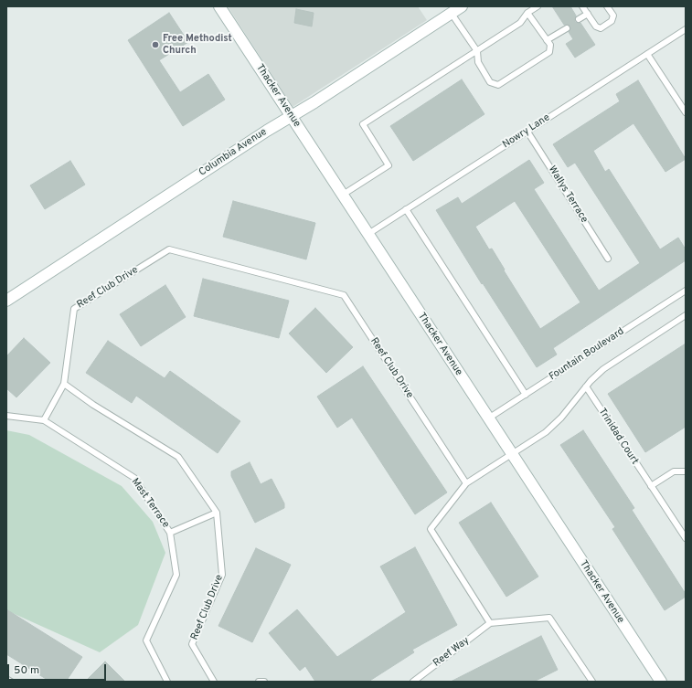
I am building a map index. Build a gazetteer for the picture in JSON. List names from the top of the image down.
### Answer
{
  "streets": {
    "street": ["Thacker Avenue", "Columbia Avenue"],
    "lane": [
      "Nowry Lane",
      "Wallys Terrace",
      "Reef Club Drive",
      "Fountain Boulevard",
      "Trinidad Court",
      "Mast Terrace",
      "Reef Way"
    ]
  },
  "crossings": [
    ["Thacker Avenue", "Nowry Lane"],
    ["Thacker Avenue", "Columbia Avenue"],
    ["Thacker Avenue", "Fountain Boulevard"],
    ["Nowry Lane", "Wallys Terrace"]
  ],
  "places": ["Free Methodist Church"],
  "scale_bar": "50 m"
}
